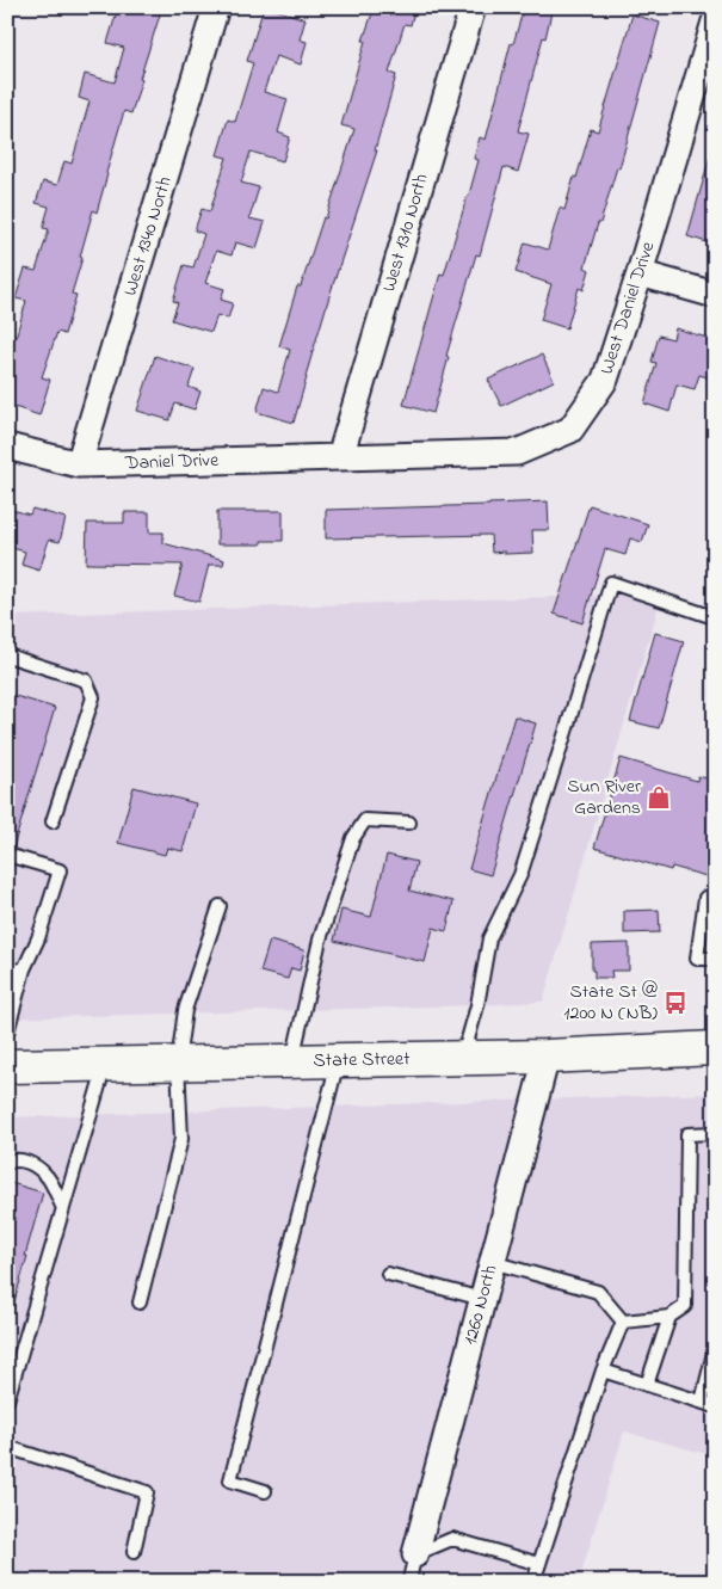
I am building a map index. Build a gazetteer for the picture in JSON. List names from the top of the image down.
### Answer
{
  "streets": {
    "main road": ["State Street"],
    "street": [
      "West 1310 North",
      "West 1340 North",
      "West Daniel Drive",
      "Daniel Drive",
      "1260 North"
    ]
  },
  "crossings": [
    ["West 1310 North", "West Daniel Drive"],
    ["West 1310 North", "Daniel Drive"],
    ["West 1340 North", "Daniel Drive"],
    ["West Daniel Drive", "Daniel Drive"],
    ["State Street", "1260 North"]
  ],
  "places": {
    "shop": ["Sun River Gardens"],
    "bus stop": ["State St @ 1200 N (NB)"]
  }
}
